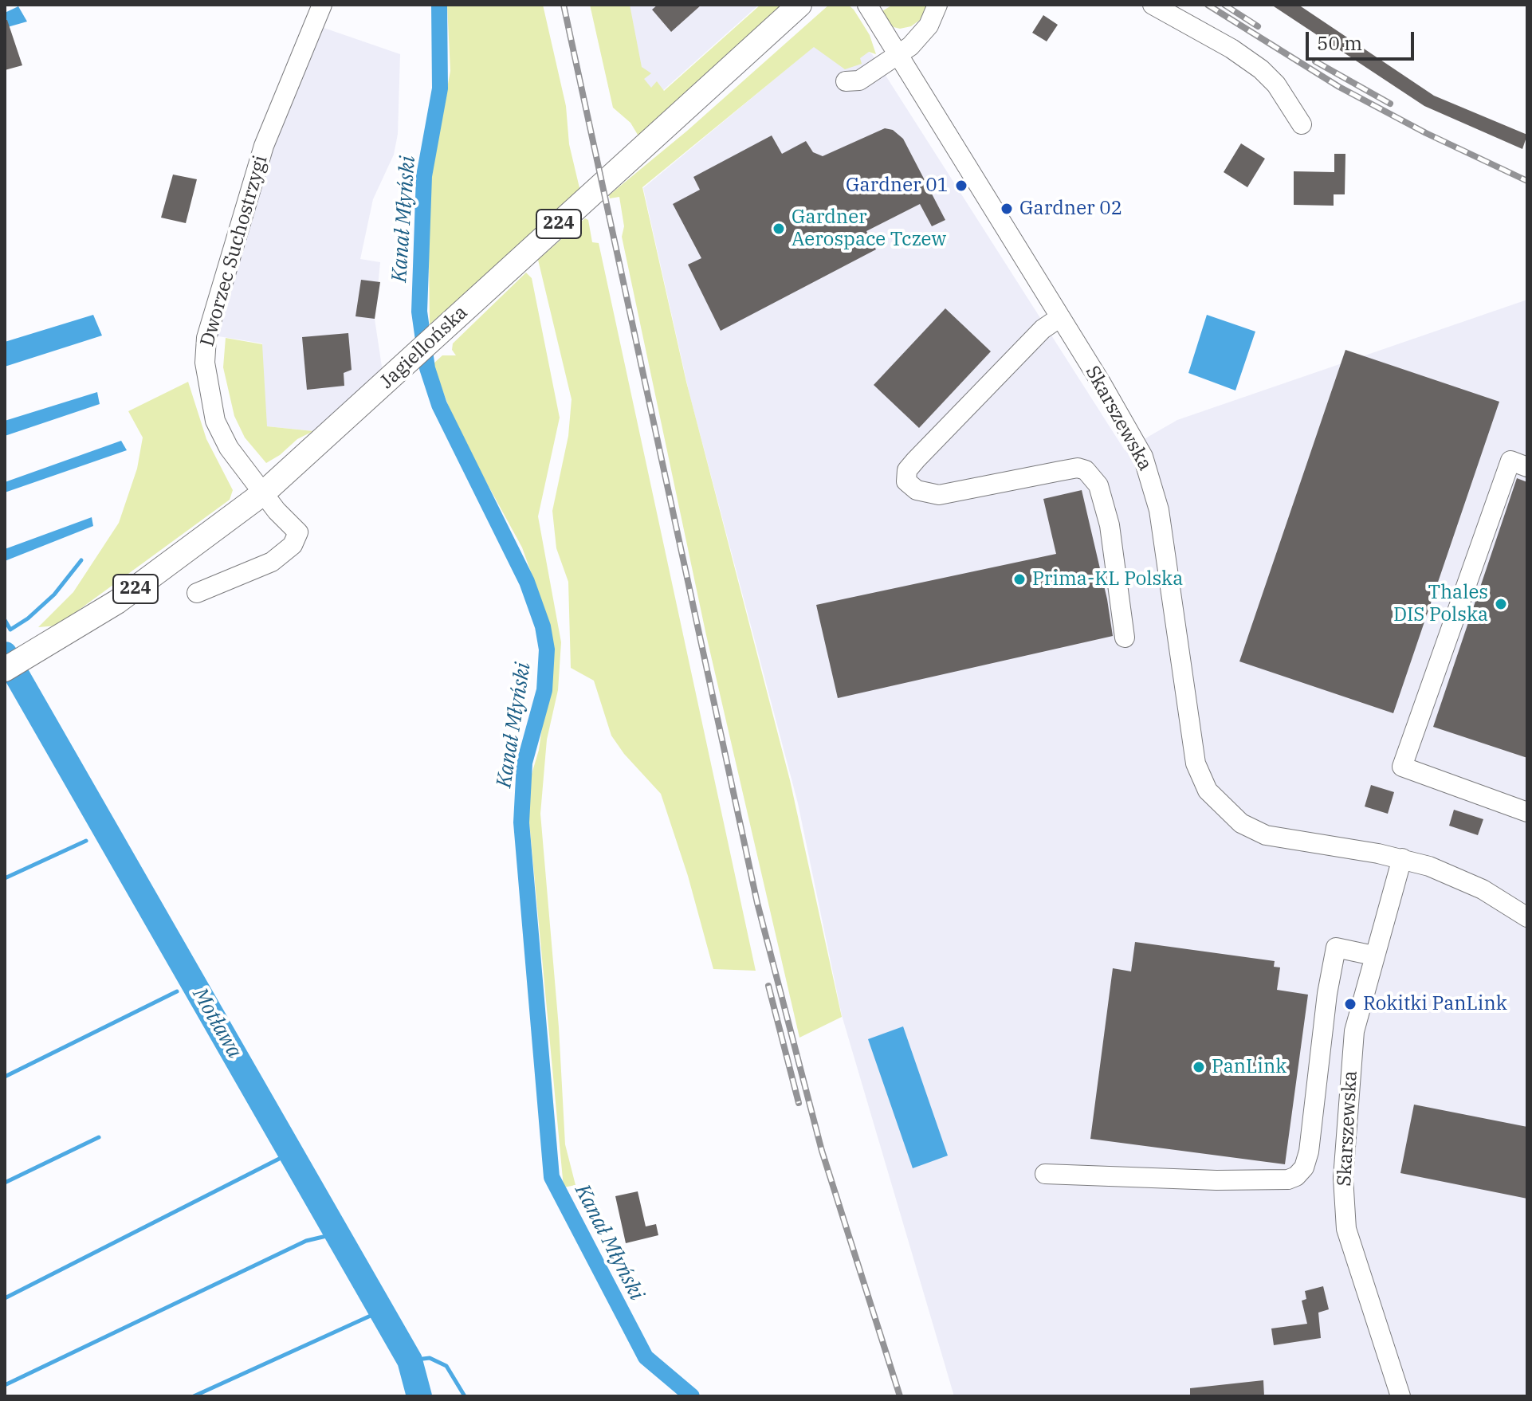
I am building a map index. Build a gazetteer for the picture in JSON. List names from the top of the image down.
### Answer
{
  "streets": {
    "main road": ["224", "Jagiellońska"],
    "street": ["Dworzec Suchostrzygi", "Skarszewska"]
  },
  "crossings": [
    ["Dworzec Suchostrzygi", "Jagiellońska"]
  ],
  "water": ["Kanał Młyński", "Motława"],
  "places": [
    "Gardner 01",
    "Gardner 02",
    "Gardner Aerospace Tczew",
    "Prima-KL Polska",
    "Thales DIS Polska",
    "Rokitki PanLink",
    "PanLink"
  ],
  "scale_bar": "50 m"
}
